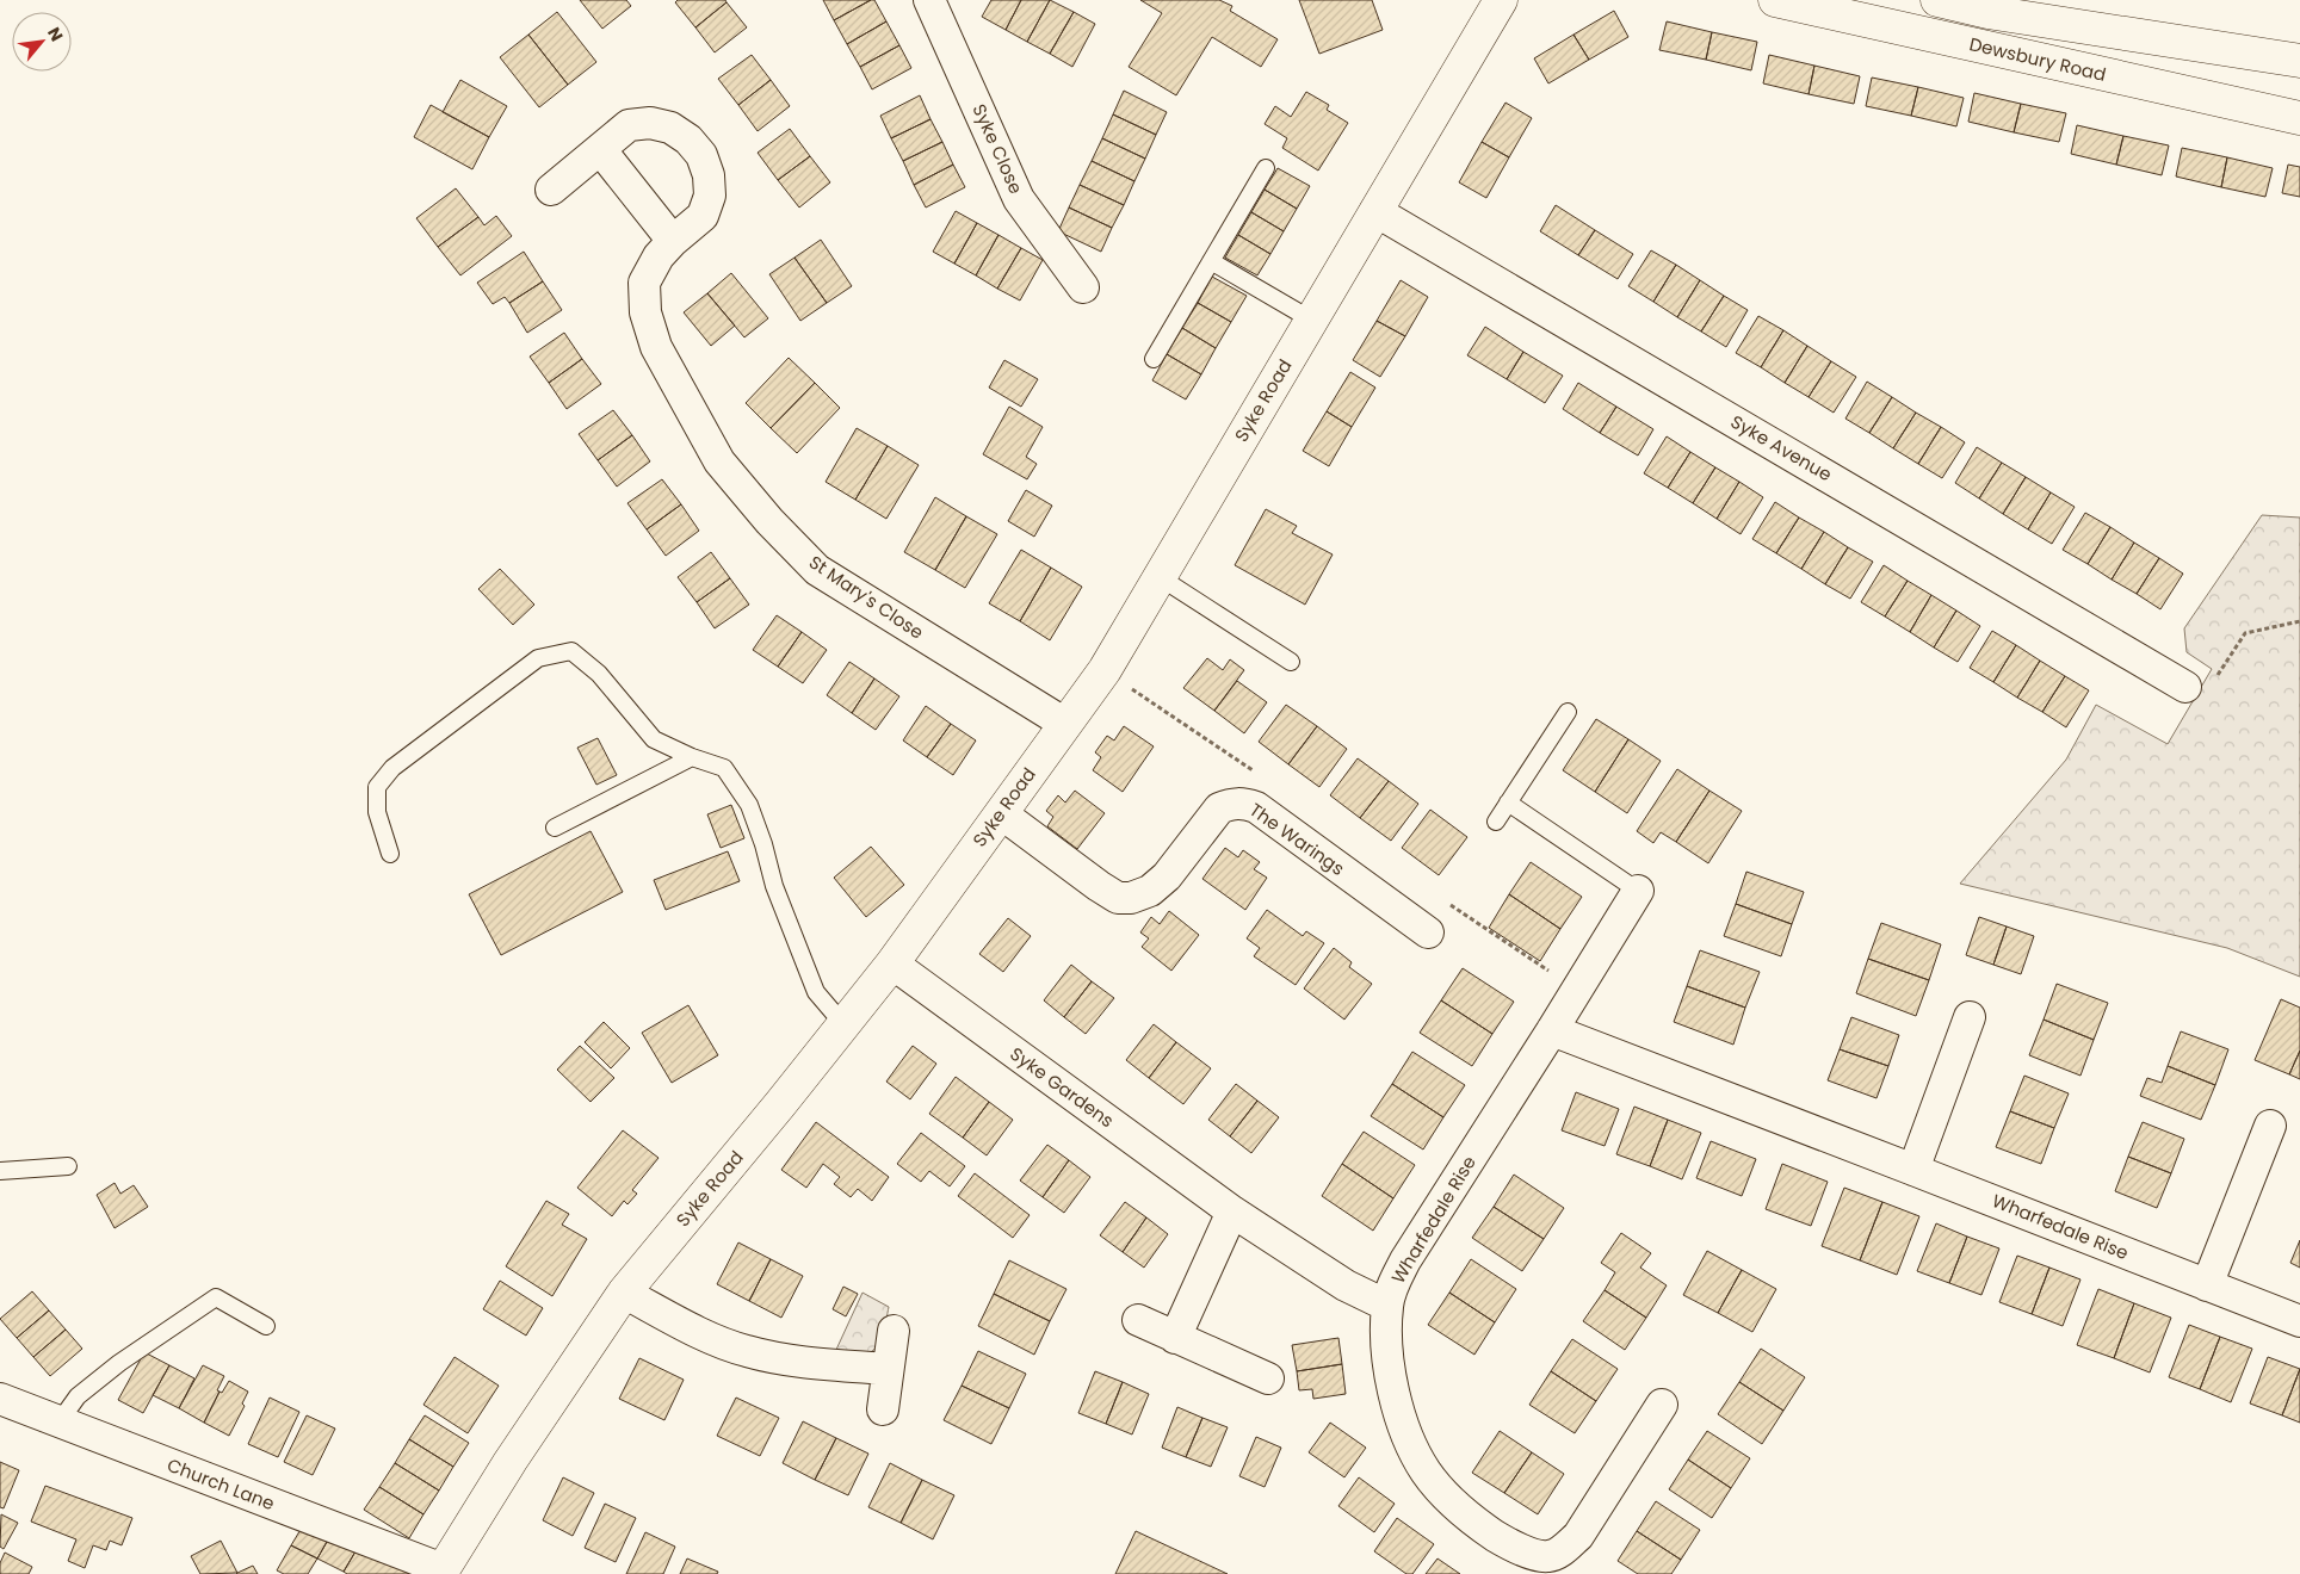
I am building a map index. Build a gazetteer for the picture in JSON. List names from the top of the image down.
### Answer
{
  "streets": {
    "street": [
      "Dewsbury Road",
      "Syke Close",
      "Syke Road",
      "Syke Avenue",
      "St Mary's Close",
      "The Warings",
      "Syke Gardens",
      "Wharfedale Rise",
      "Church Lane"
    ]
  },
  "crossings": [
    ["Syke Road", "Syke Avenue"],
    ["Syke Road", "St Mary's Close"],
    ["Syke Road", "The Warings"],
    ["Syke Road", "Syke Gardens"],
    ["Syke Road", "Church Lane"],
    ["Syke Gardens", "Wharfedale Rise"]
  ],
  "north": "top right"
}
